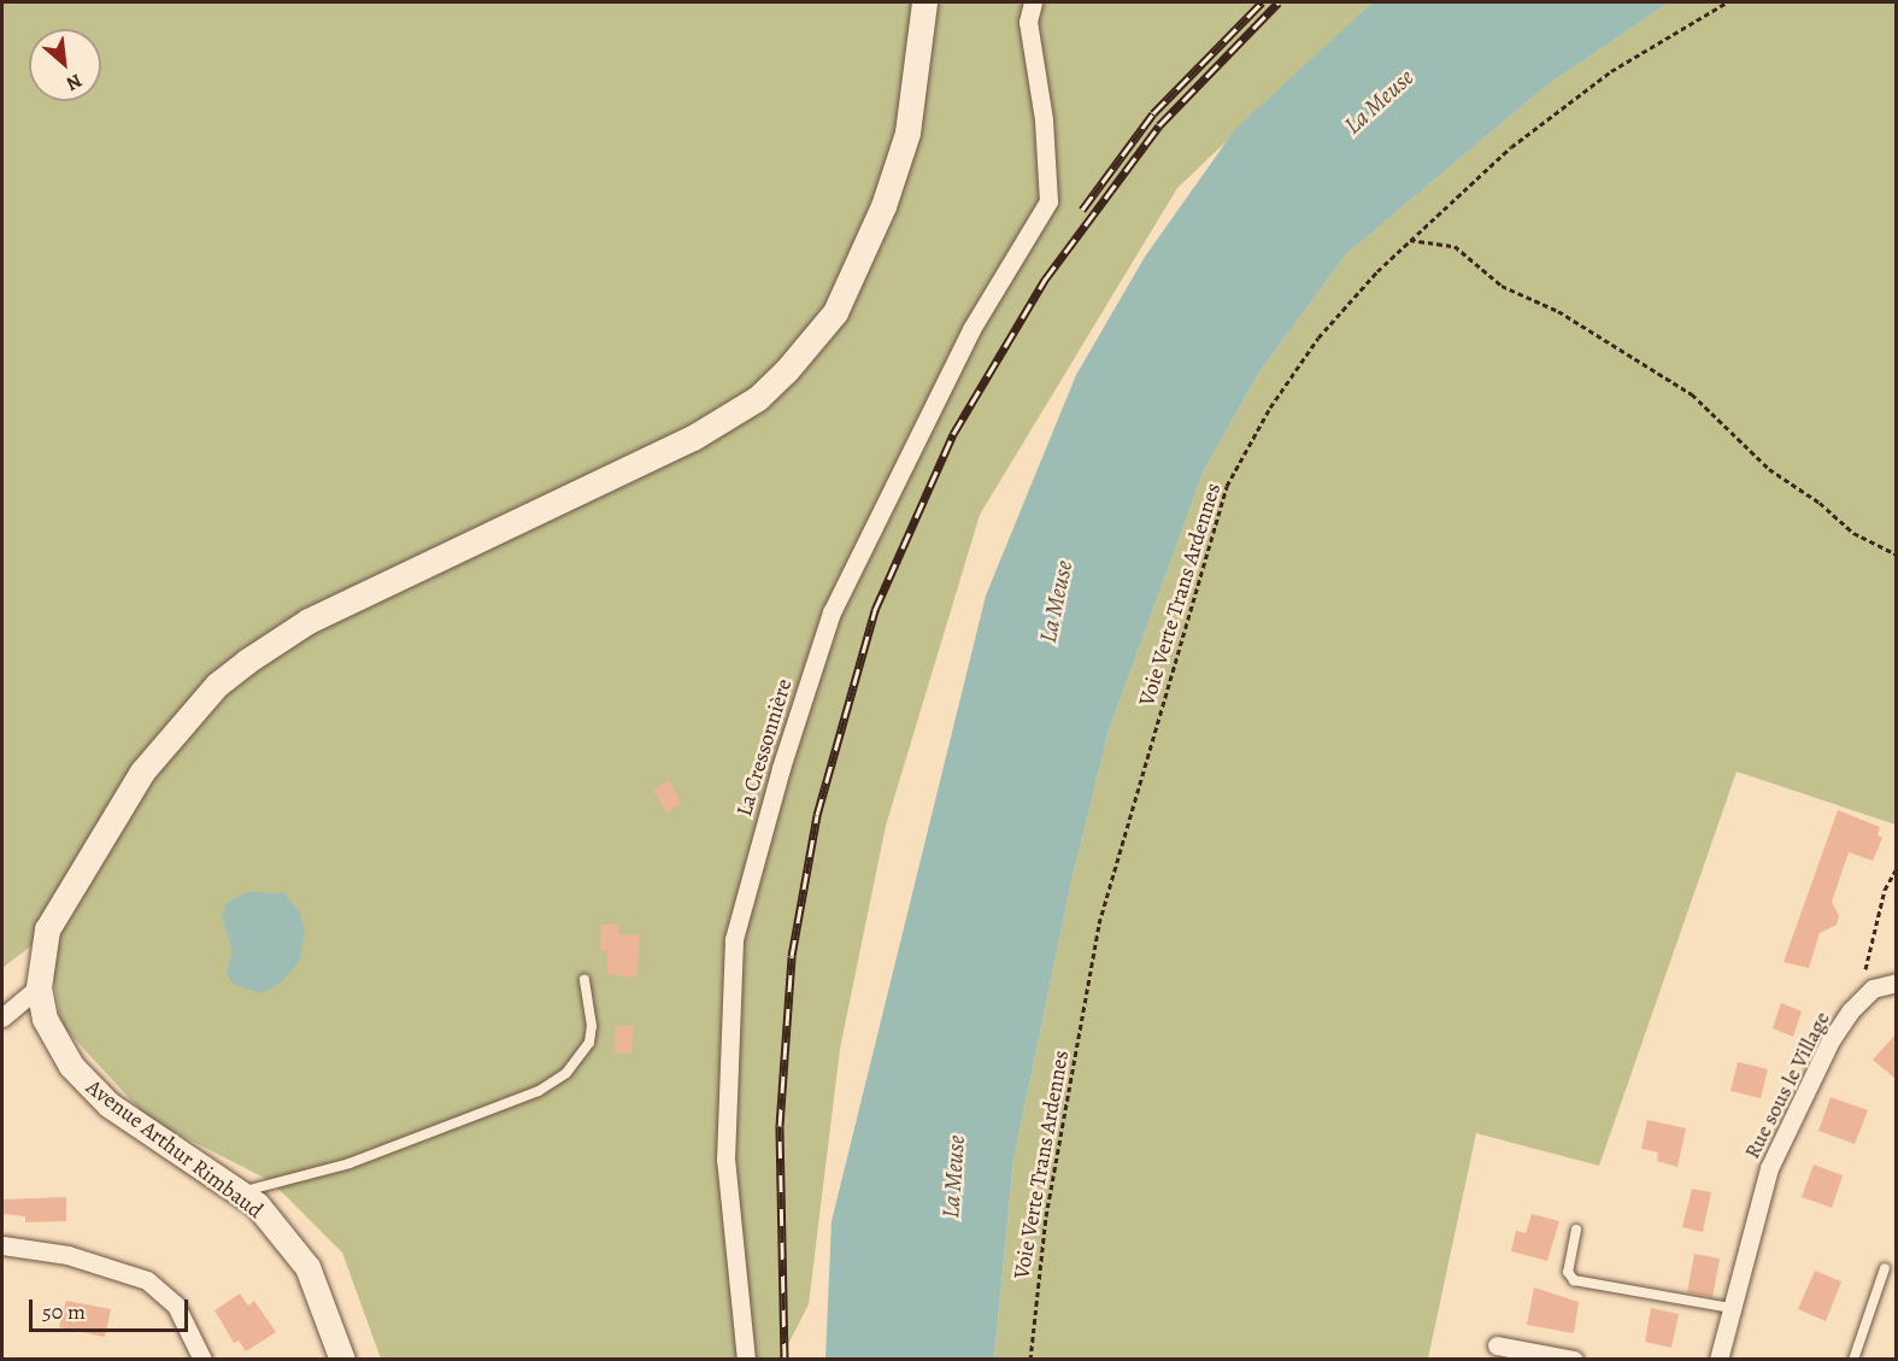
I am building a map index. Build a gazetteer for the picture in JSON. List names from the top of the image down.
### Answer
{
  "streets": {
    "street": ["La Cressonnière", "Rue sous le Village", "Avenue Arthur Rimbaud"],
    "path": ["Voie Verte Trans Ardennes"]
  },
  "water": ["La Meuse"],
  "scale_bar": "50 m",
  "north": "bottom right"
}
